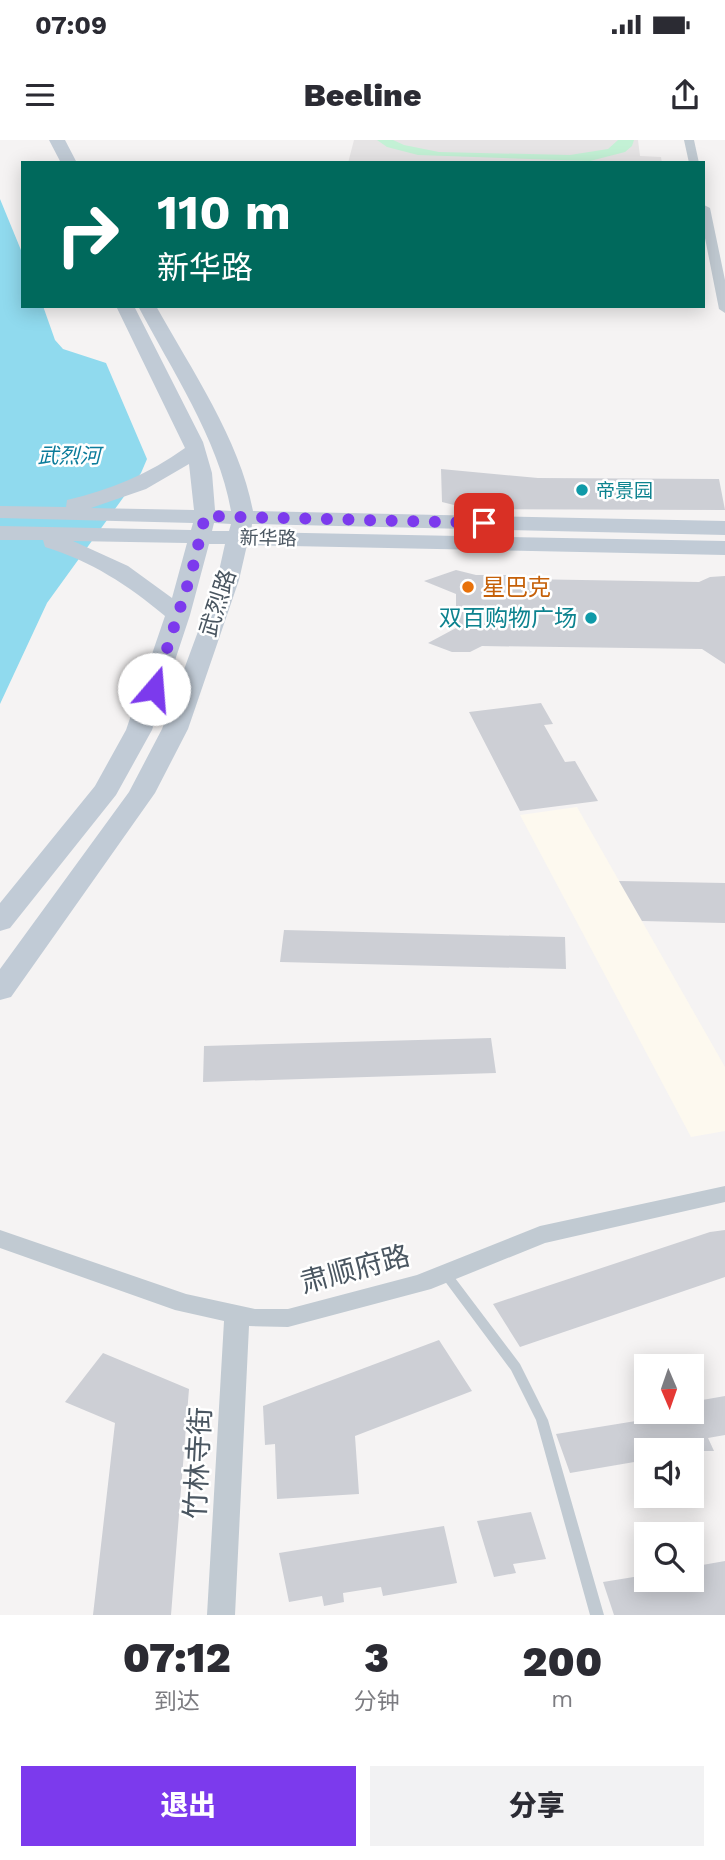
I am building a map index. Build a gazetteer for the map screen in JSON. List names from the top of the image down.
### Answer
{
  "streets": {
    "main road": ["新华路", "武烈路"],
    "street": ["肃顺府路", "竹林寺街"]
  },
  "crossings": [
    ["新华路", "武烈路"],
    ["肃顺府路", "竹林寺街"]
  ],
  "water": ["武烈河"],
  "places": ["帝景园", "星巴克", "双百购物广场"],
  "north": "bottom",
  "page": {
    "status": "07:09",
    "header": "Beeline",
    "turn": ["110 m", "新华路"],
    "eta": [
      "07:12",
      "到达",
      "3",
      "分钟",
      "200",
      "m"
    ],
    "buttons": ["退出", "分享"]
  }
}
